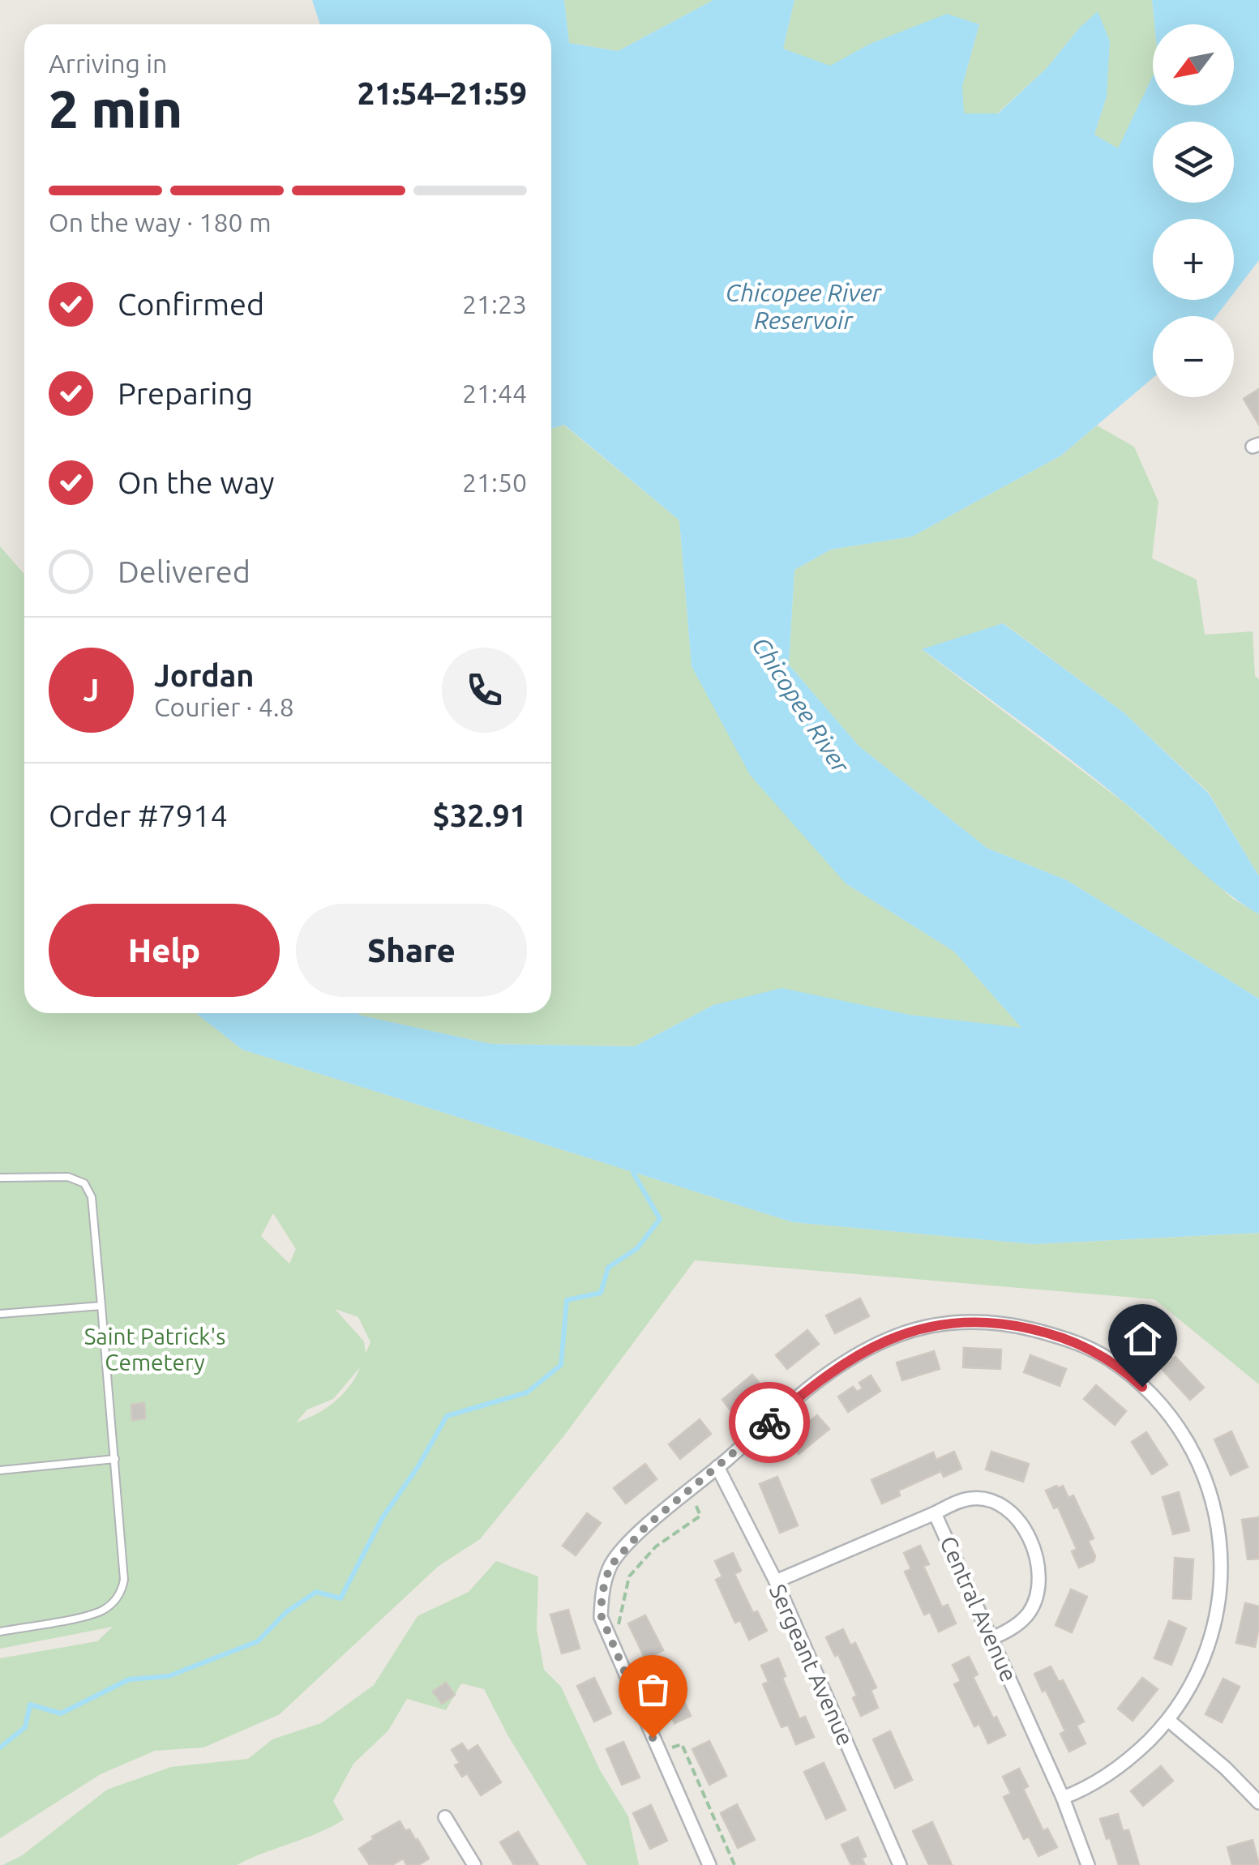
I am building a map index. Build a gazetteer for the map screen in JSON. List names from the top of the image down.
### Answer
{
  "streets": {
    "street": ["Central Avenue", "Sergeant Avenue"]
  },
  "crossings": [
    ["Central Avenue", "Sergeant Avenue"]
  ],
  "water": ["Chicopee River Reservoir", "Chicopee River"],
  "parks": ["Saint Patrick's Cemetery"],
  "north": "bottom left",
  "page": {
    "map_buttons": ["+", "−"],
    "heading": ["2 min", "Arriving in", "21:54–21:59"],
    "panel": [
      "Jordan",
      "Courier · 4.8",
      "Order #7914",
      "$32.91"
    ],
    "bar": "On the way · 180 m",
    "list": [
      ["Confirmed", "21:23"],
      ["Preparing", "21:44"],
      ["On the way", "21:50"],
      "Delivered"
    ],
    "round": "J",
    "buttons": ["Help", "Share"]
  }
}
